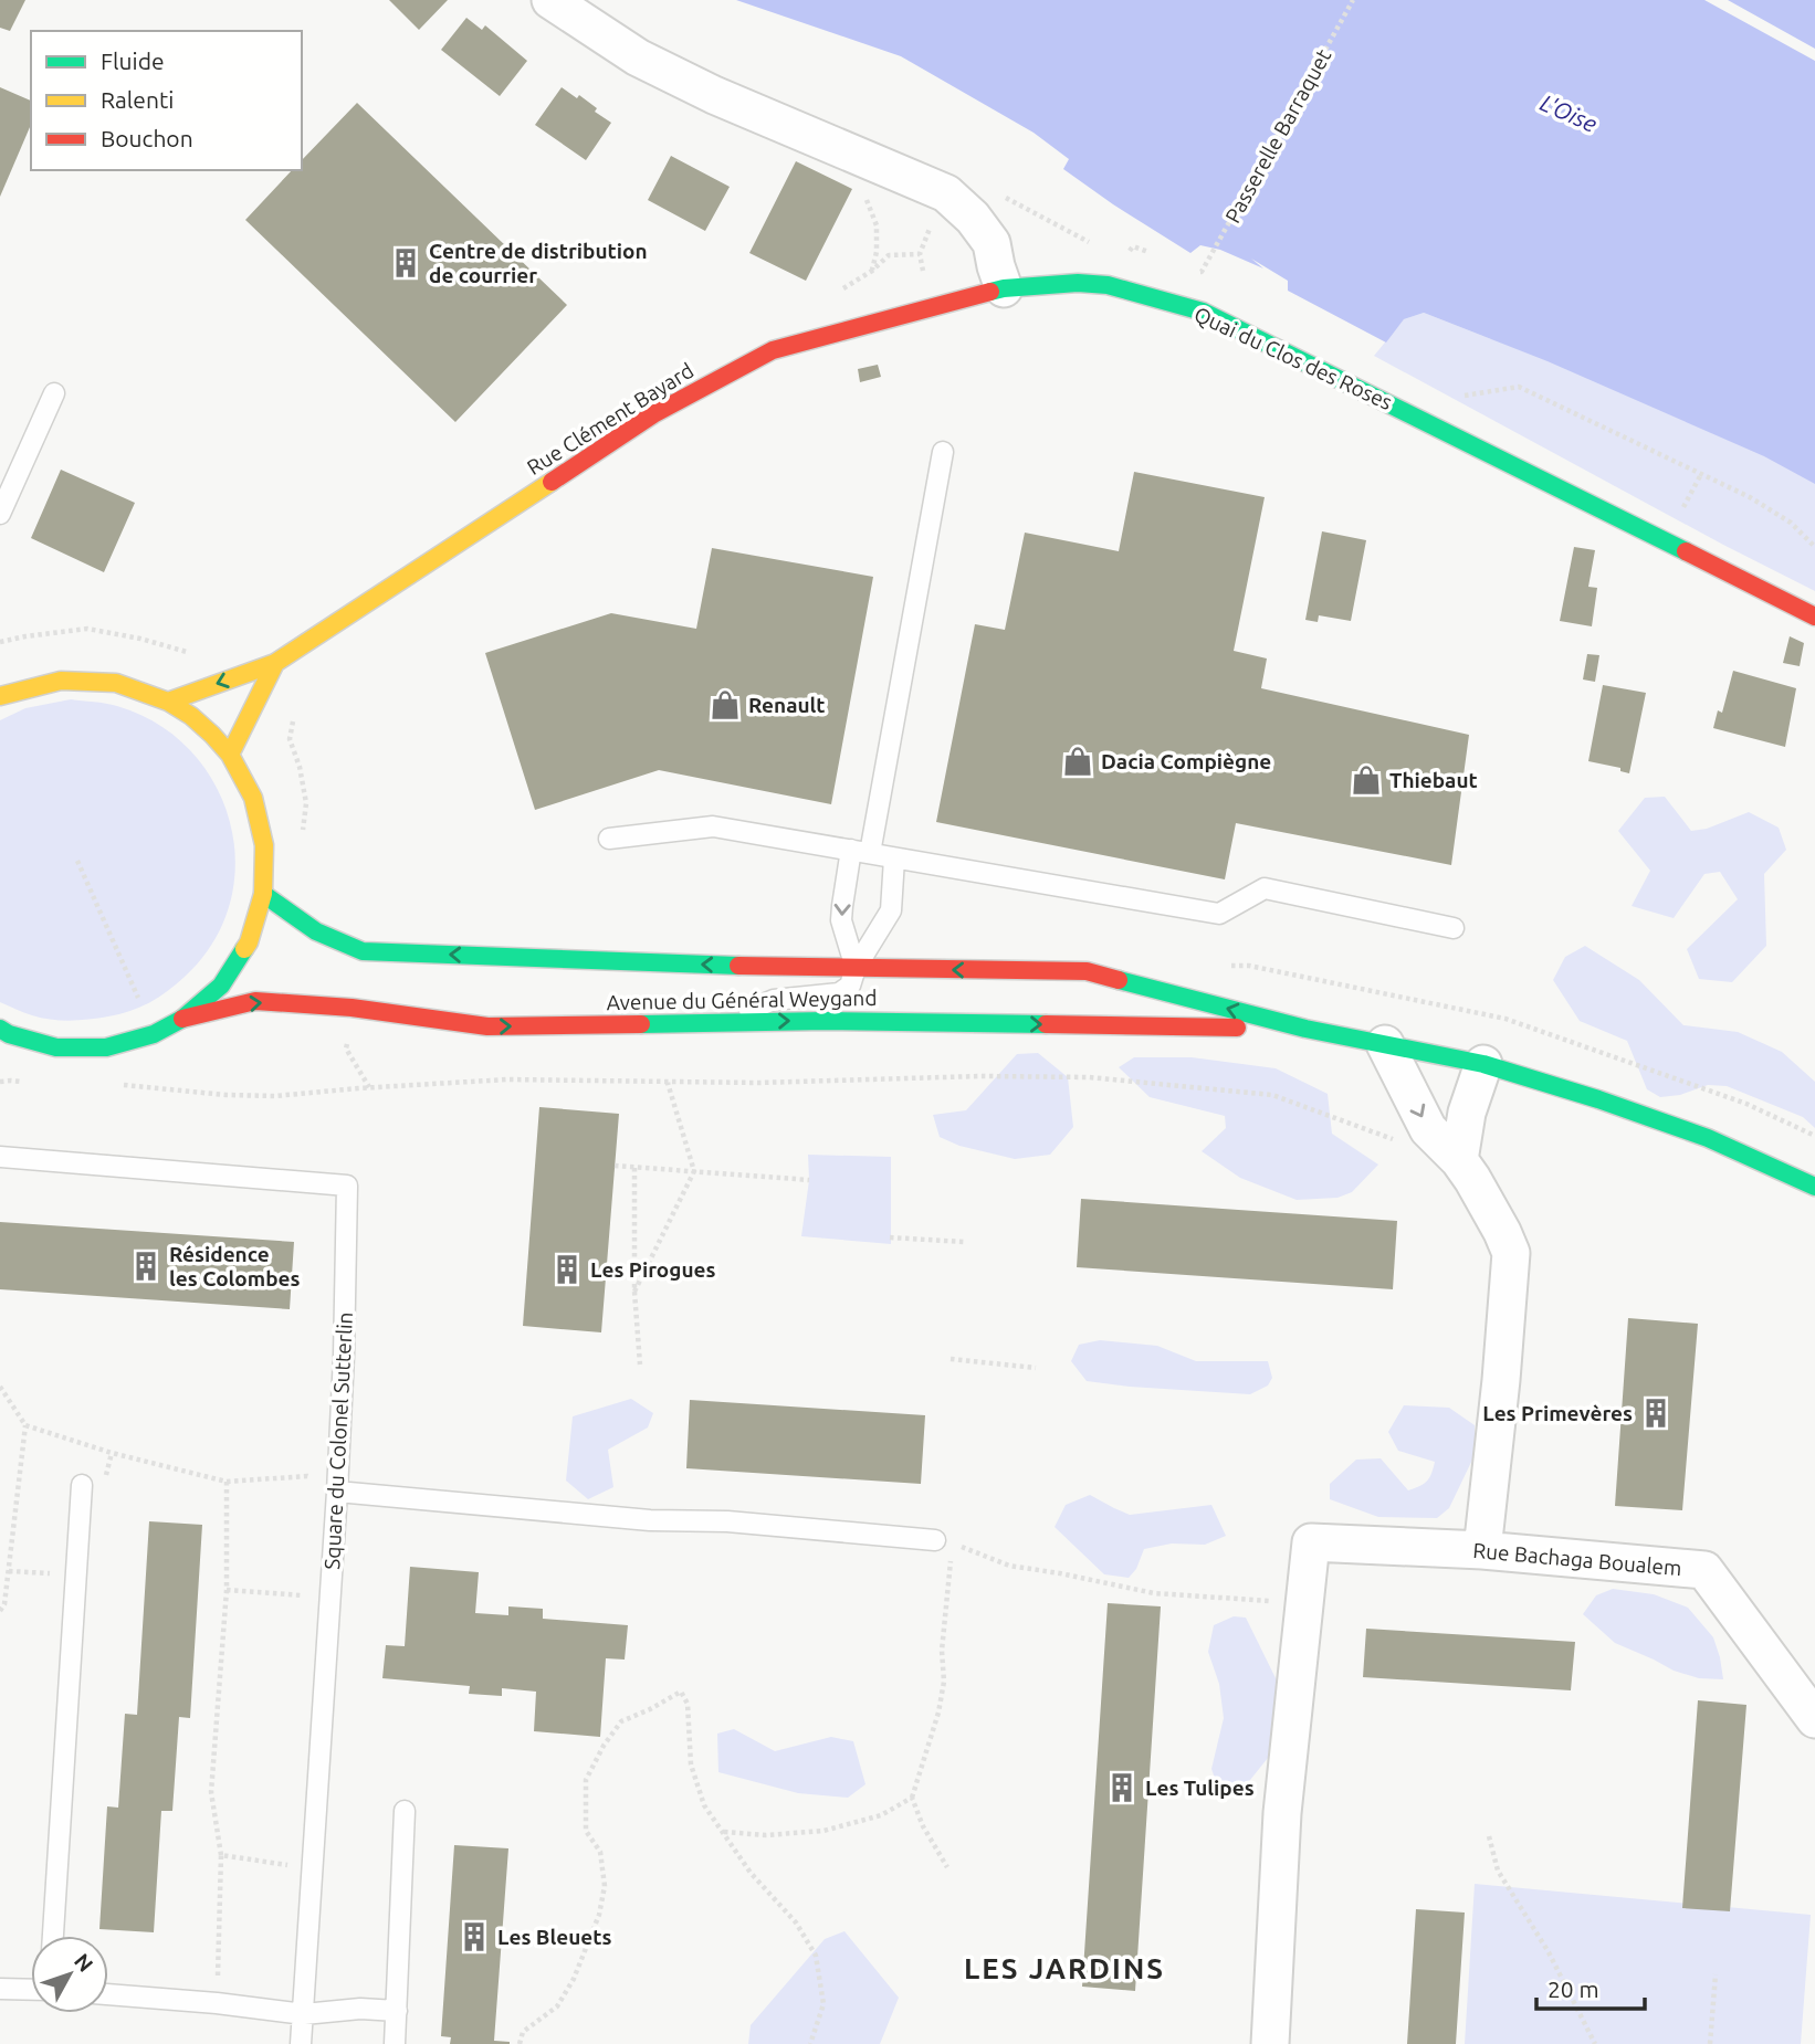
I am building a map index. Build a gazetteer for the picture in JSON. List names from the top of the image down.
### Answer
{
  "streets": {
    "main road": ["Quai du Clos des Roses", "Rue Clément Bayard", "Avenue du Général Weygand"],
    "street": ["Rue Bachaga Boualem"],
    "lane": ["Square du Colonel Sutterlin"],
    "path": ["Passerelle Barraquet"]
  },
  "crossings": [
    ["Quai du Clos des Roses", "Rue Clément Bayard"]
  ],
  "districts": ["LES JARDINS"],
  "water": ["L'Oise"],
  "places": {
    "building": [
      "Centre de distribution de courrier",
      "Résidence les Colombes",
      "Les Pirogues",
      "Les Primevères",
      "Les Tulipes",
      "Les Bleuets"
    ],
    "shop": ["Renault", "Dacia Compiègne", "Thiebaut"]
  },
  "legend": ["Fluide", "Ralenti", "Bouchon"],
  "scale_bar": "20 m",
  "north": "top right"
}
